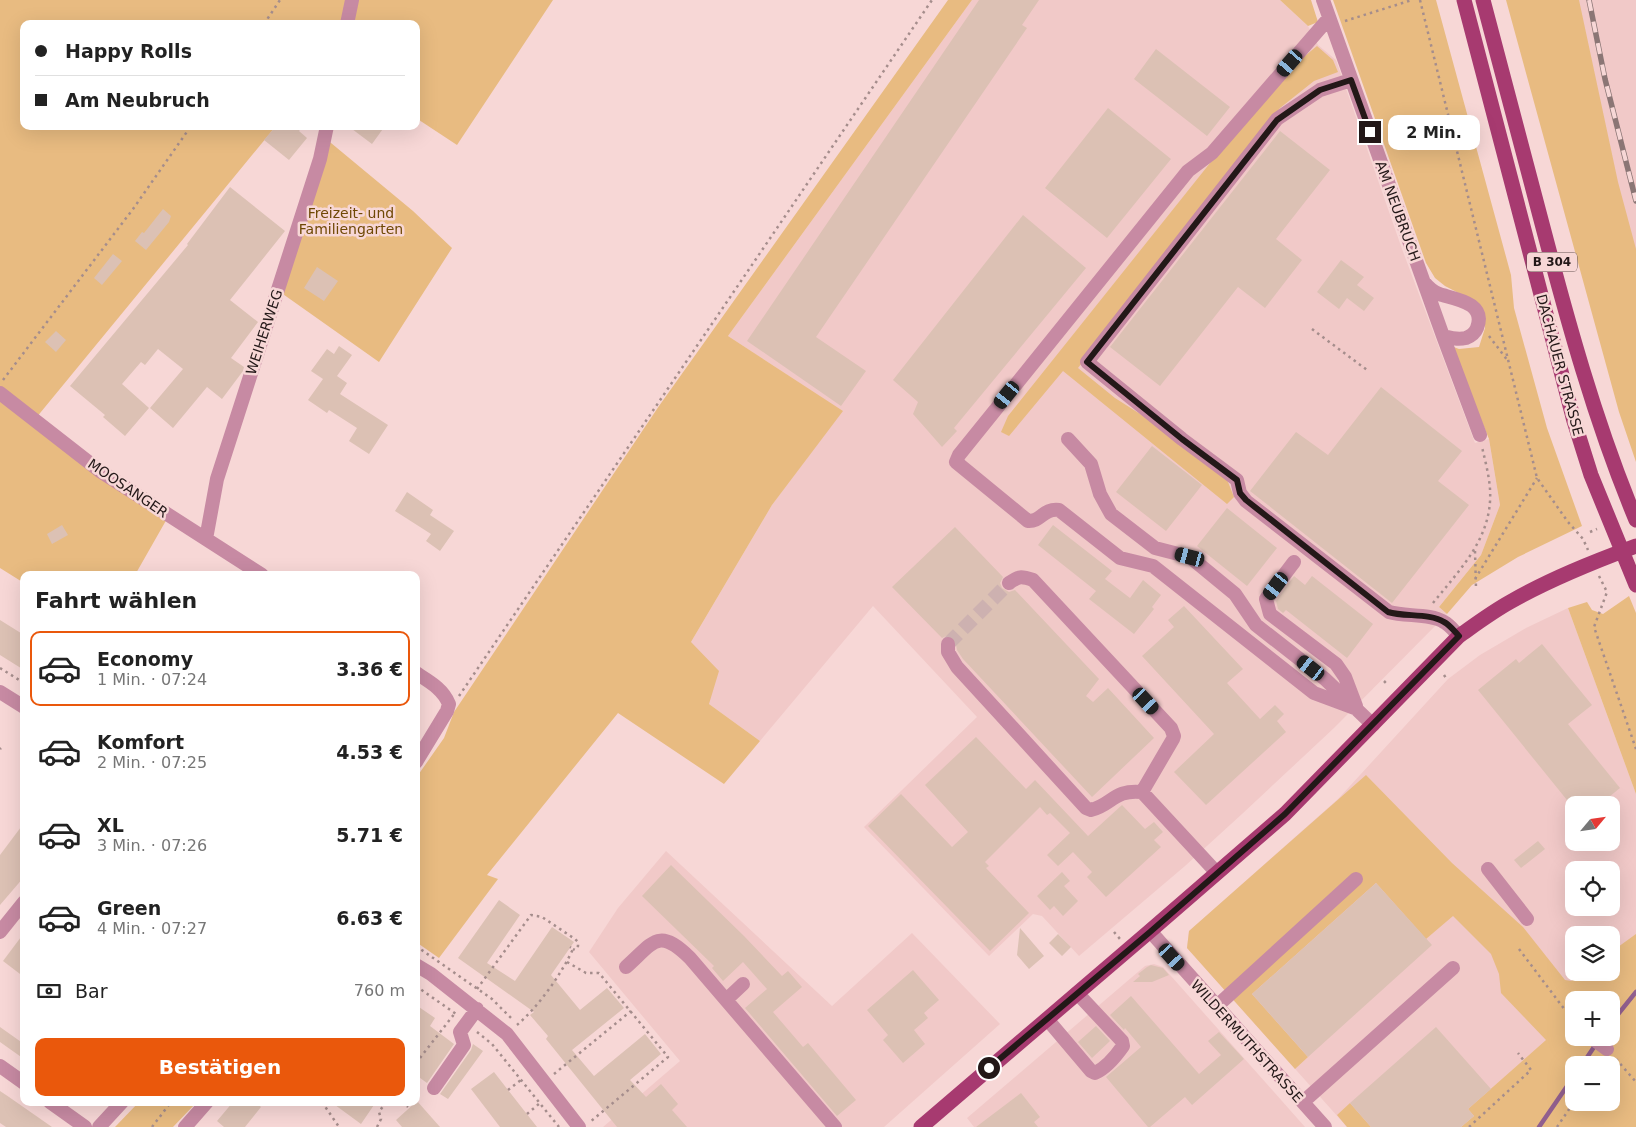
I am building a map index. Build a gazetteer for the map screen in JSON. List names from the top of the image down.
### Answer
{
  "streets": {
    "main road": ["B 304", "DACHAUER STRASSE"],
    "street": [
      "AM NEUBRUCH",
      "WEIHERWEG",
      "MOOSANGER",
      "WILDERMUTHSTRASSE"
    ]
  },
  "crossings": [
    ["B 304", "DACHAUER STRASSE"],
    ["WEIHERWEG", "MOOSANGER"]
  ],
  "parks": ["Freizeit- und Familiengarten"],
  "north": "top right",
  "page": {
    "banner": ["Happy Rolls", "Am Neubruch"],
    "bubble": "2 Min.",
    "heading": "Fahrt wählen",
    "list": [
      {
        "name": "Economy",
        "note": "1 Min. · 07:24",
        "value": "3.36 €"
      },
      {
        "name": "Komfort",
        "note": "2 Min. · 07:25",
        "value": "4.53 €"
      },
      {
        "name": "XL",
        "note": "3 Min. · 07:26",
        "value": "5.71 €"
      },
      {
        "name": "Green",
        "note": "4 Min. · 07:27",
        "value": "6.63 €"
      }
    ],
    "map_buttons": ["+", "−"],
    "pay": ["Bar", "760 m"],
    "buttons": "Bestätigen"
  }
}
